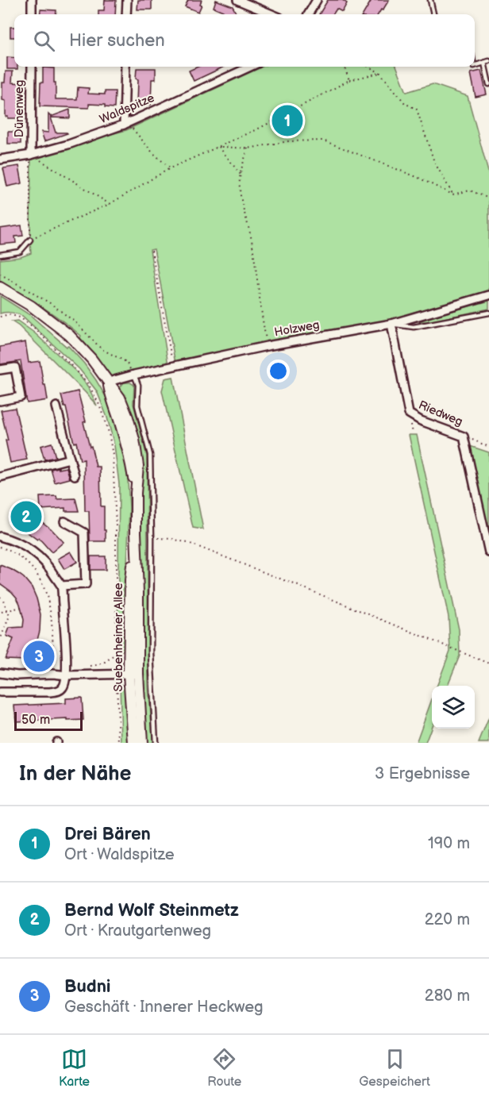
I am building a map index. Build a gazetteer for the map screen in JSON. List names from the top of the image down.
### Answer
{
  "streets": {
    "main road": ["Suebenheimer Allee"],
    "street": [
      "Dünenweg",
      "Waldspitze",
      "Holzweg",
      "Riedweg"
    ]
  },
  "crossings": [
    ["Dünenweg", "Waldspitze"],
    ["Holzweg", "Riedweg"],
    ["Holzweg", "Suebenheimer Allee"]
  ],
  "scale_bar": "50 m",
  "page": {
    "search": "Hier suchen",
    "pins": ["1", "2", "3"],
    "scale": "50 m",
    "heading": ["In der Nähe", "3 Ergebnisse"],
    "list": [
      {
        "mark": "1",
        "name": "Drei Bären",
        "note": "Ort · Waldspitze",
        "value": "190 m"
      },
      {
        "mark": "2",
        "name": "Bernd Wolf Steinmetz",
        "note": "Ort · Krautgartenweg",
        "value": "220 m"
      },
      {
        "mark": "3",
        "name": "Budni",
        "note": "Geschäft · Innerer Heckweg",
        "value": "280 m"
      }
    ],
    "nav": ["Karte", "Route", "Gespeichert"]
  }
}
